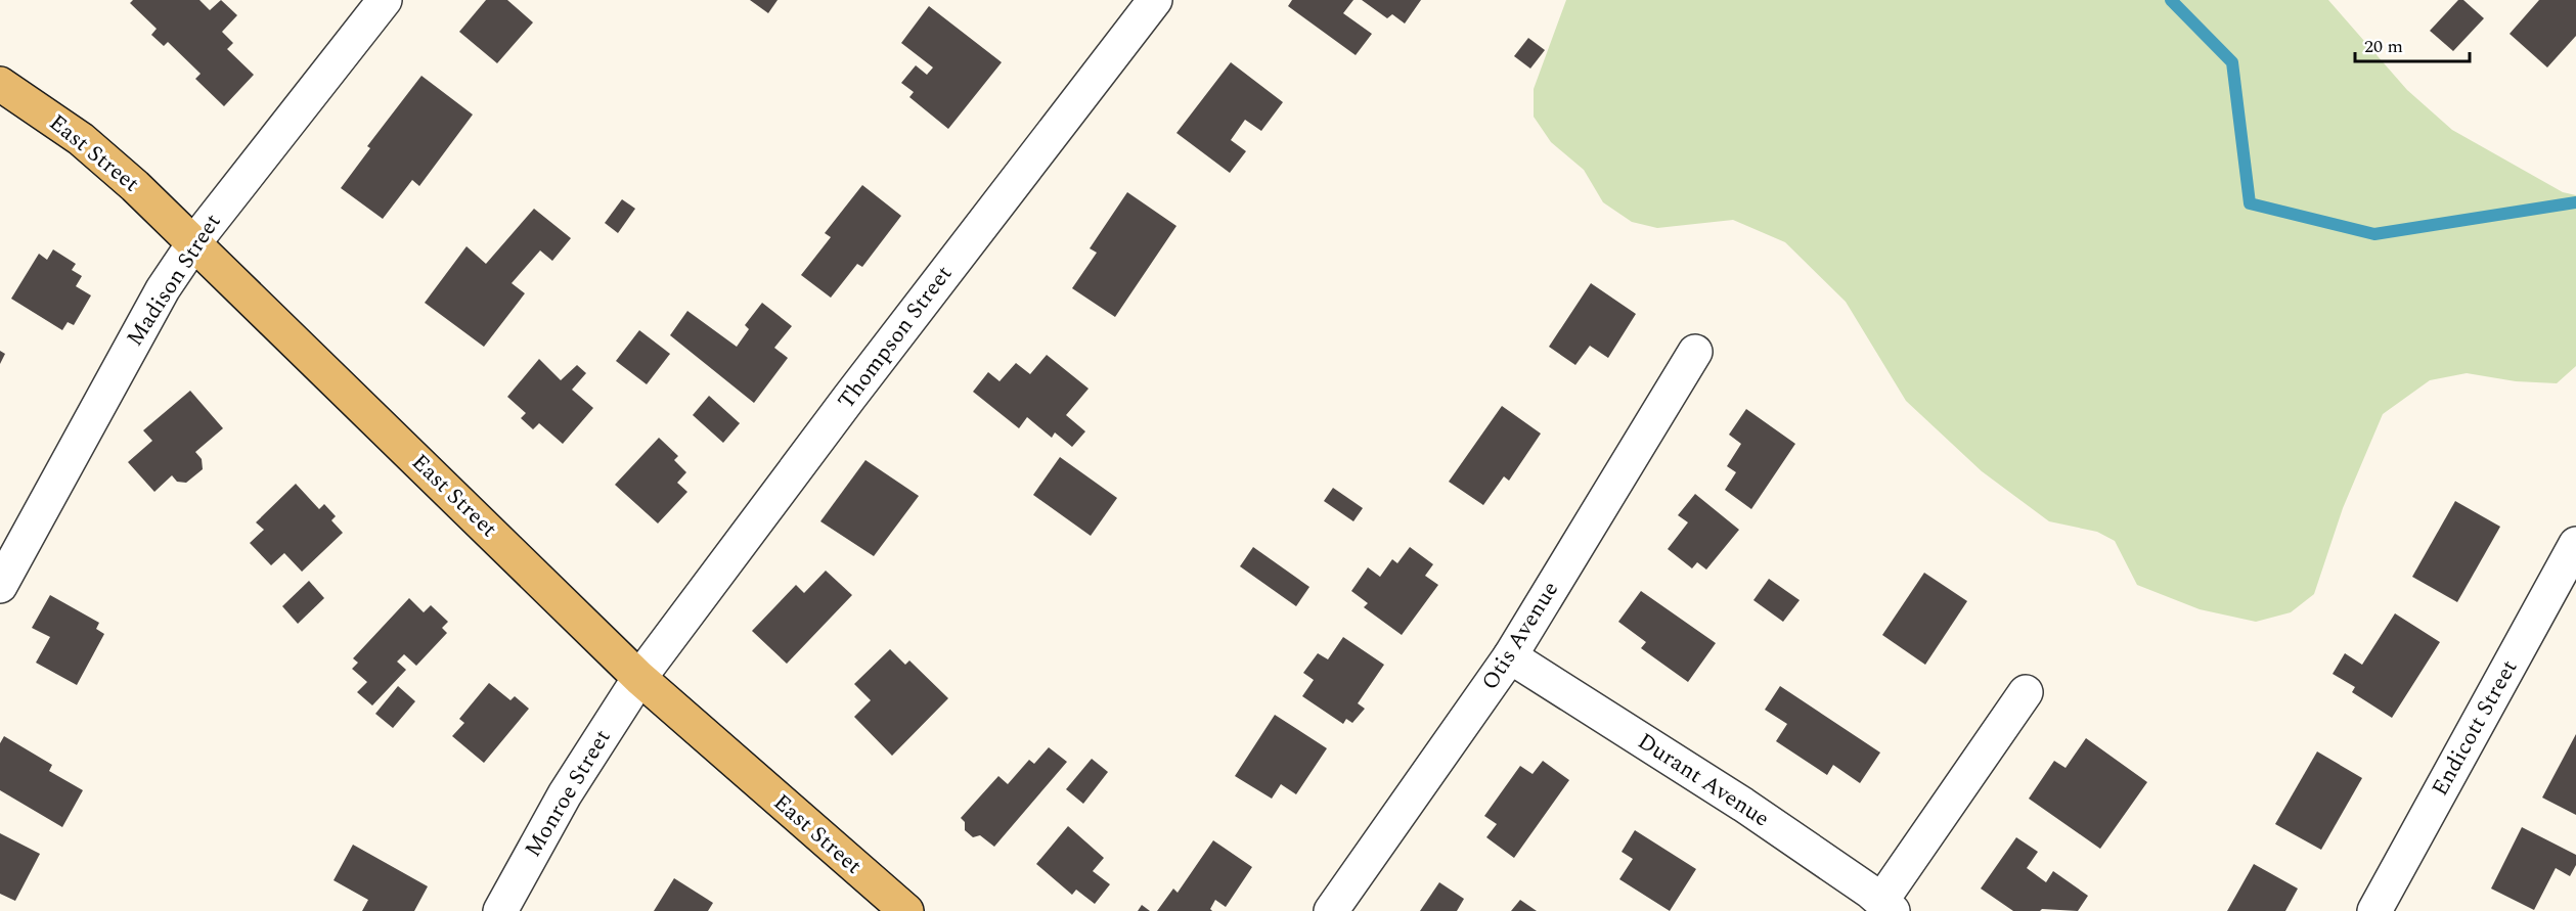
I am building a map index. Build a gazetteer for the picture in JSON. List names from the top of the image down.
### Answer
{
  "streets": {
    "main road": ["East Street"],
    "street": [
      "Madison Street",
      "Thompson Street",
      "Otis Avenue",
      "Endicott Street",
      "Durant Avenue",
      "Monroe Street"
    ]
  },
  "crossings": [
    ["East Street", "Madison Street"],
    ["East Street", "Thompson Street"],
    ["East Street", "Monroe Street"],
    ["Thompson Street", "Monroe Street"],
    ["Otis Avenue", "Durant Avenue"]
  ],
  "scale_bar": "20 m"
}
